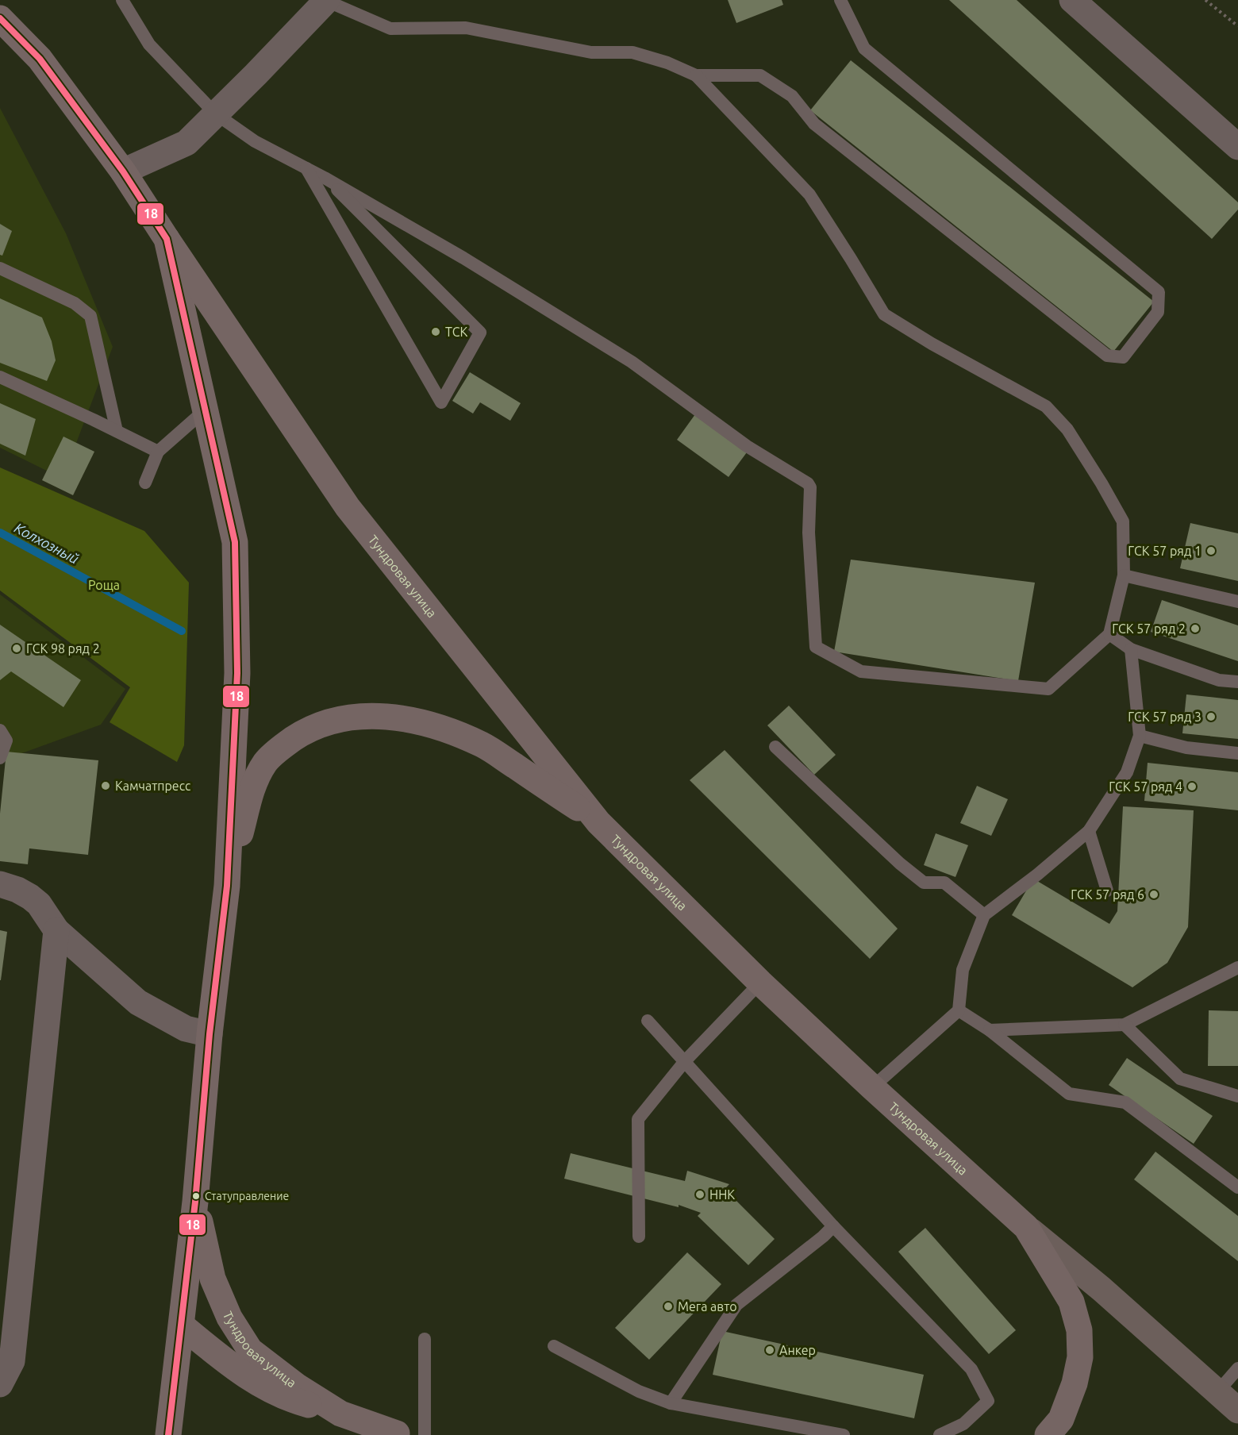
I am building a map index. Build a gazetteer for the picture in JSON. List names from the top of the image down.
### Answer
{
  "streets": {
    "main road": ["Тундровая улица"]
  },
  "water": ["Колхозный"],
  "parks": ["Роща"],
  "places": [
    "ТСК",
    "ГСК 57 ряд 1",
    "ГСК 57 ряд 2",
    "ГСК 98 ряд 2",
    "ГСК 57 ряд 3",
    "Камчатпресс",
    "ГСК 57 ряд 4",
    "ГСК 57 ряд 6",
    "ННК",
    "Статуправление",
    "Мега авто",
    "Анкер"
  ],
  "lines": ["transit line 18"]
}
